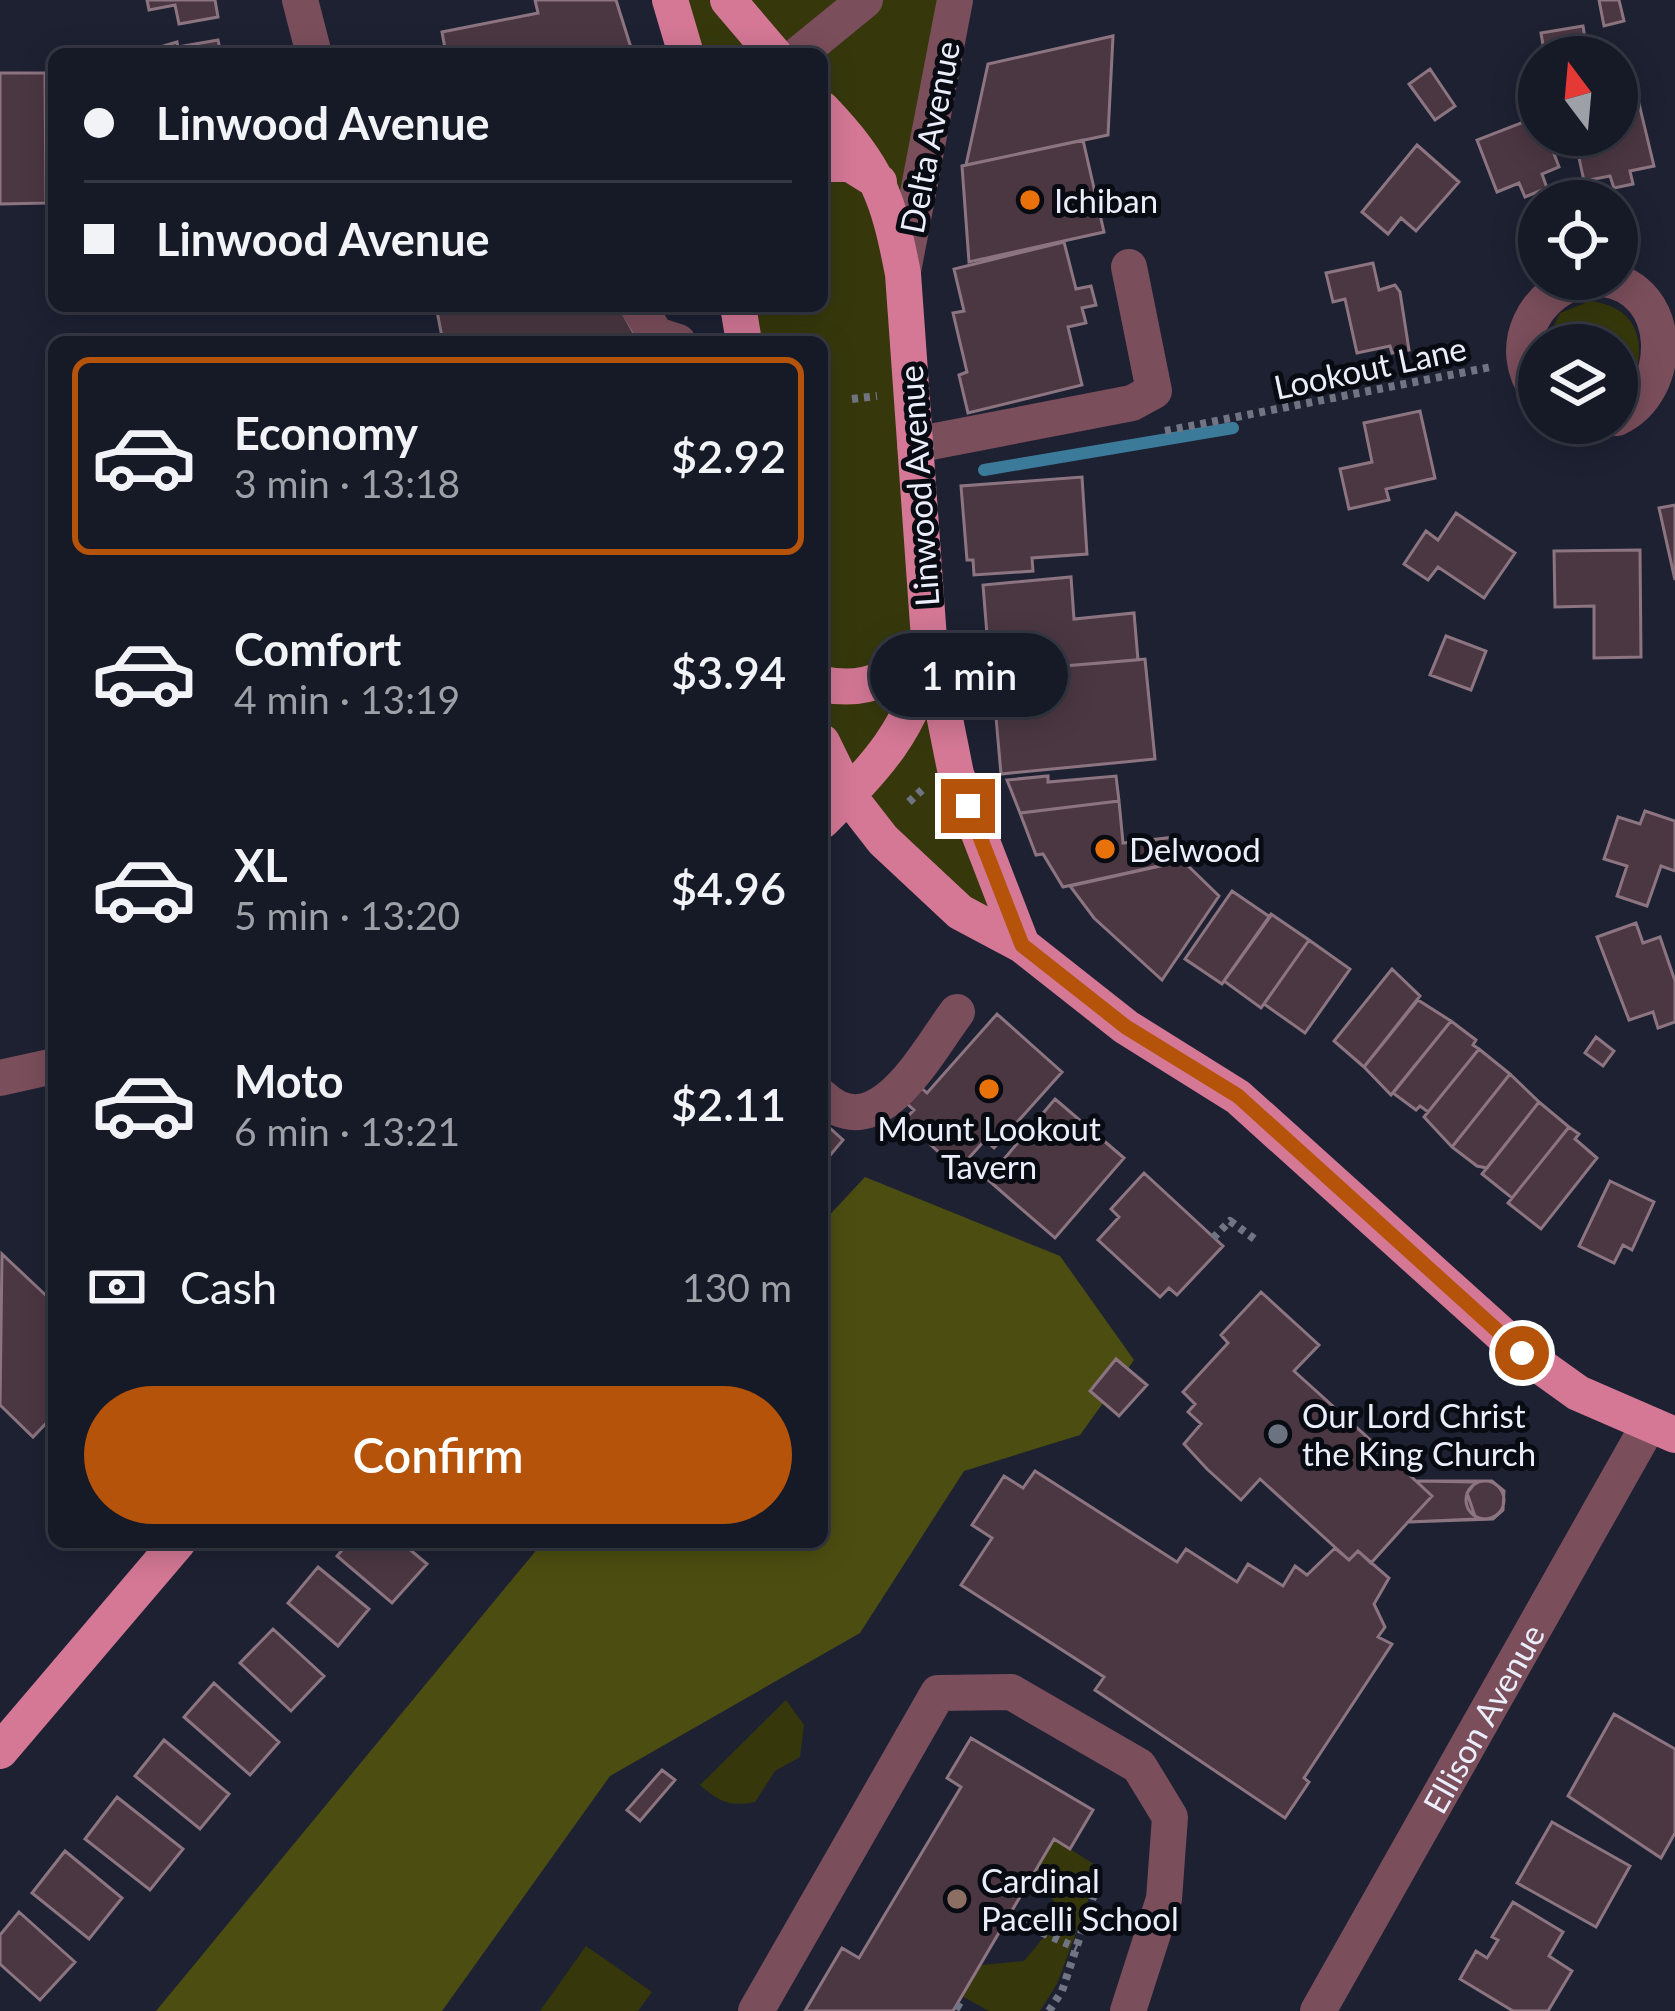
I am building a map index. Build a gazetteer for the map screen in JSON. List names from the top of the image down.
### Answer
{
  "streets": {
    "main road": ["Linwood Avenue"],
    "street": ["Delta Avenue", "Ellison Avenue"],
    "path": ["Lookout Lane"]
  },
  "crossings": [
    ["Delta Avenue", "Linwood Avenue"]
  ],
  "places": [
    "Ichiban",
    "Delwood",
    "Mount Lookout Tavern",
    "Our Lord Christ the King Church",
    "Cardinal Pacelli School"
  ],
  "north": "top",
  "page": {
    "banner": ["Linwood Avenue", "Linwood Avenue"],
    "list": [
      {
        "name": "Economy",
        "note": "3 min · 13:18",
        "value": "$2.92"
      },
      {
        "name": "Comfort",
        "note": "4 min · 13:19",
        "value": "$3.94"
      },
      {
        "name": "XL",
        "note": "5 min · 13:20",
        "value": "$4.96"
      },
      {
        "name": "Moto",
        "note": "6 min · 13:21",
        "value": "$2.11"
      }
    ],
    "bubble": "1 min",
    "pay": ["Cash", "130 m"],
    "buttons": "Confirm"
  }
}
